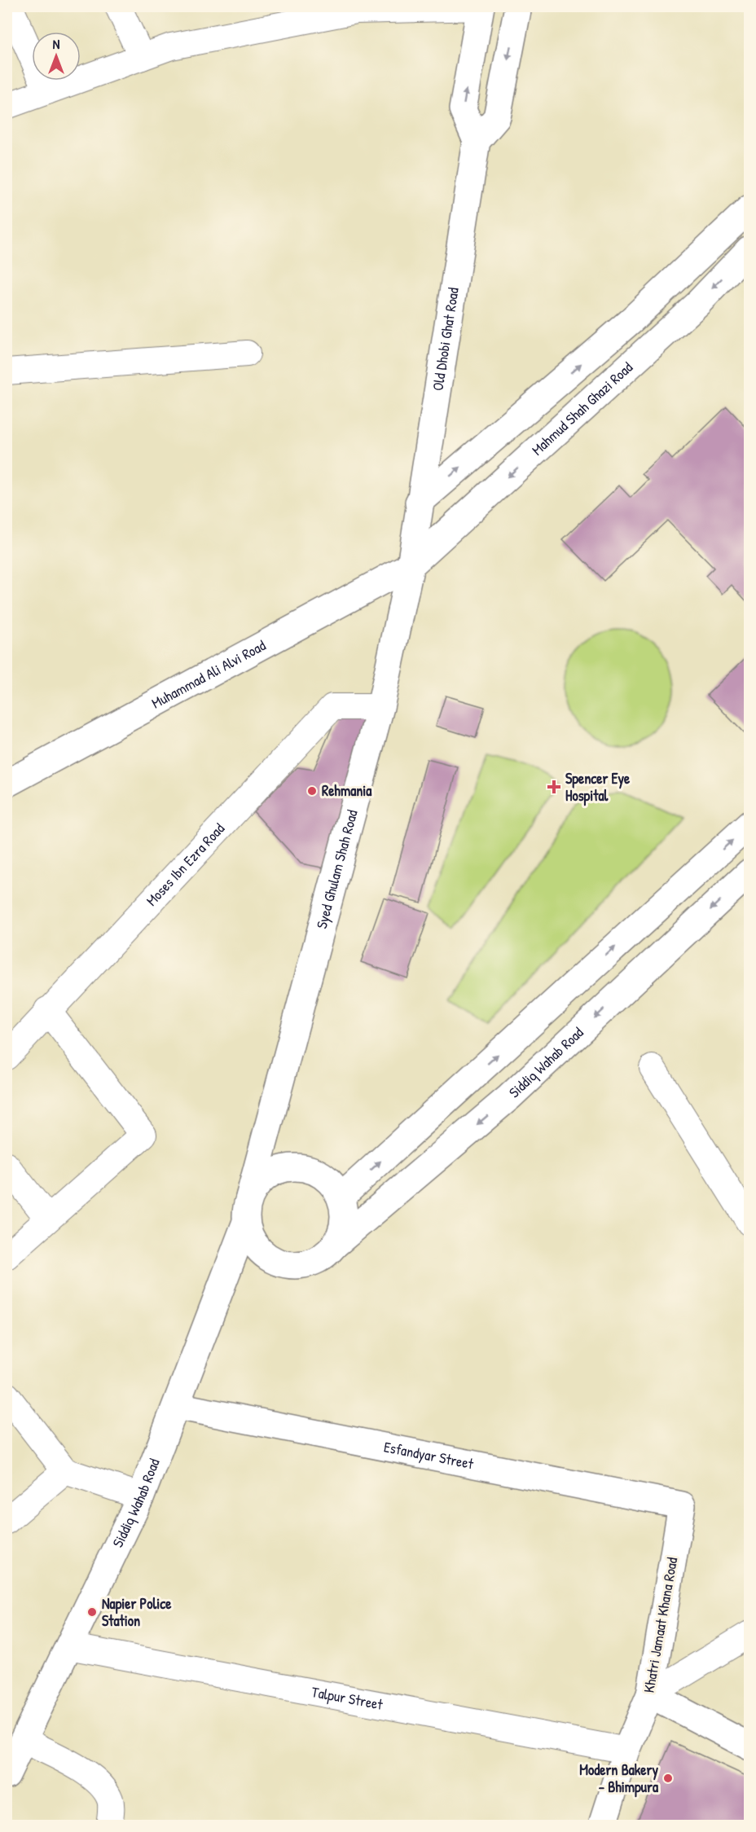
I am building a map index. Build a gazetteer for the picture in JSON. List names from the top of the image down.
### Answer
{
  "streets": {
    "main road": [
      "Old Dhobi Ghat Road",
      "Mahmud Shah Ghazi Road",
      "Muhammad Ali Alvi Road",
      "Syed Ghulam Shah Road",
      "Siddiq Wahab Road",
      "Esfandyar Street",
      "Khatri Jamaat Khana Road"
    ],
    "street": ["Moses Ibn Ezra Road", "Talpur Street"]
  },
  "crossings": [
    ["Old Dhobi Ghat Road", "Syed Ghulam Shah Road"],
    ["Mahmud Shah Ghazi Road", "Muhammad Ali Alvi Road"],
    ["Mahmud Shah Ghazi Road", "Syed Ghulam Shah Road"],
    ["Muhammad Ali Alvi Road", "Syed Ghulam Shah Road"],
    ["Moses Ibn Ezra Road", "Syed Ghulam Shah Road"],
    ["Syed Ghulam Shah Road", "Siddiq Wahab Road"],
    ["Siddiq Wahab Road", "Esfandyar Street"],
    ["Siddiq Wahab Road", "Talpur Street"],
    ["Esfandyar Street", "Khatri Jamaat Khana Road"],
    ["Khatri Jamaat Khana Road", "Talpur Street"]
  ],
  "places": {
    "health": ["Spencer Eye Hospital"],
    "other": ["Rehmania", "Napier Police Station", "Modern Bakery - Bhimpura"]
  },
  "north": "top"
}
